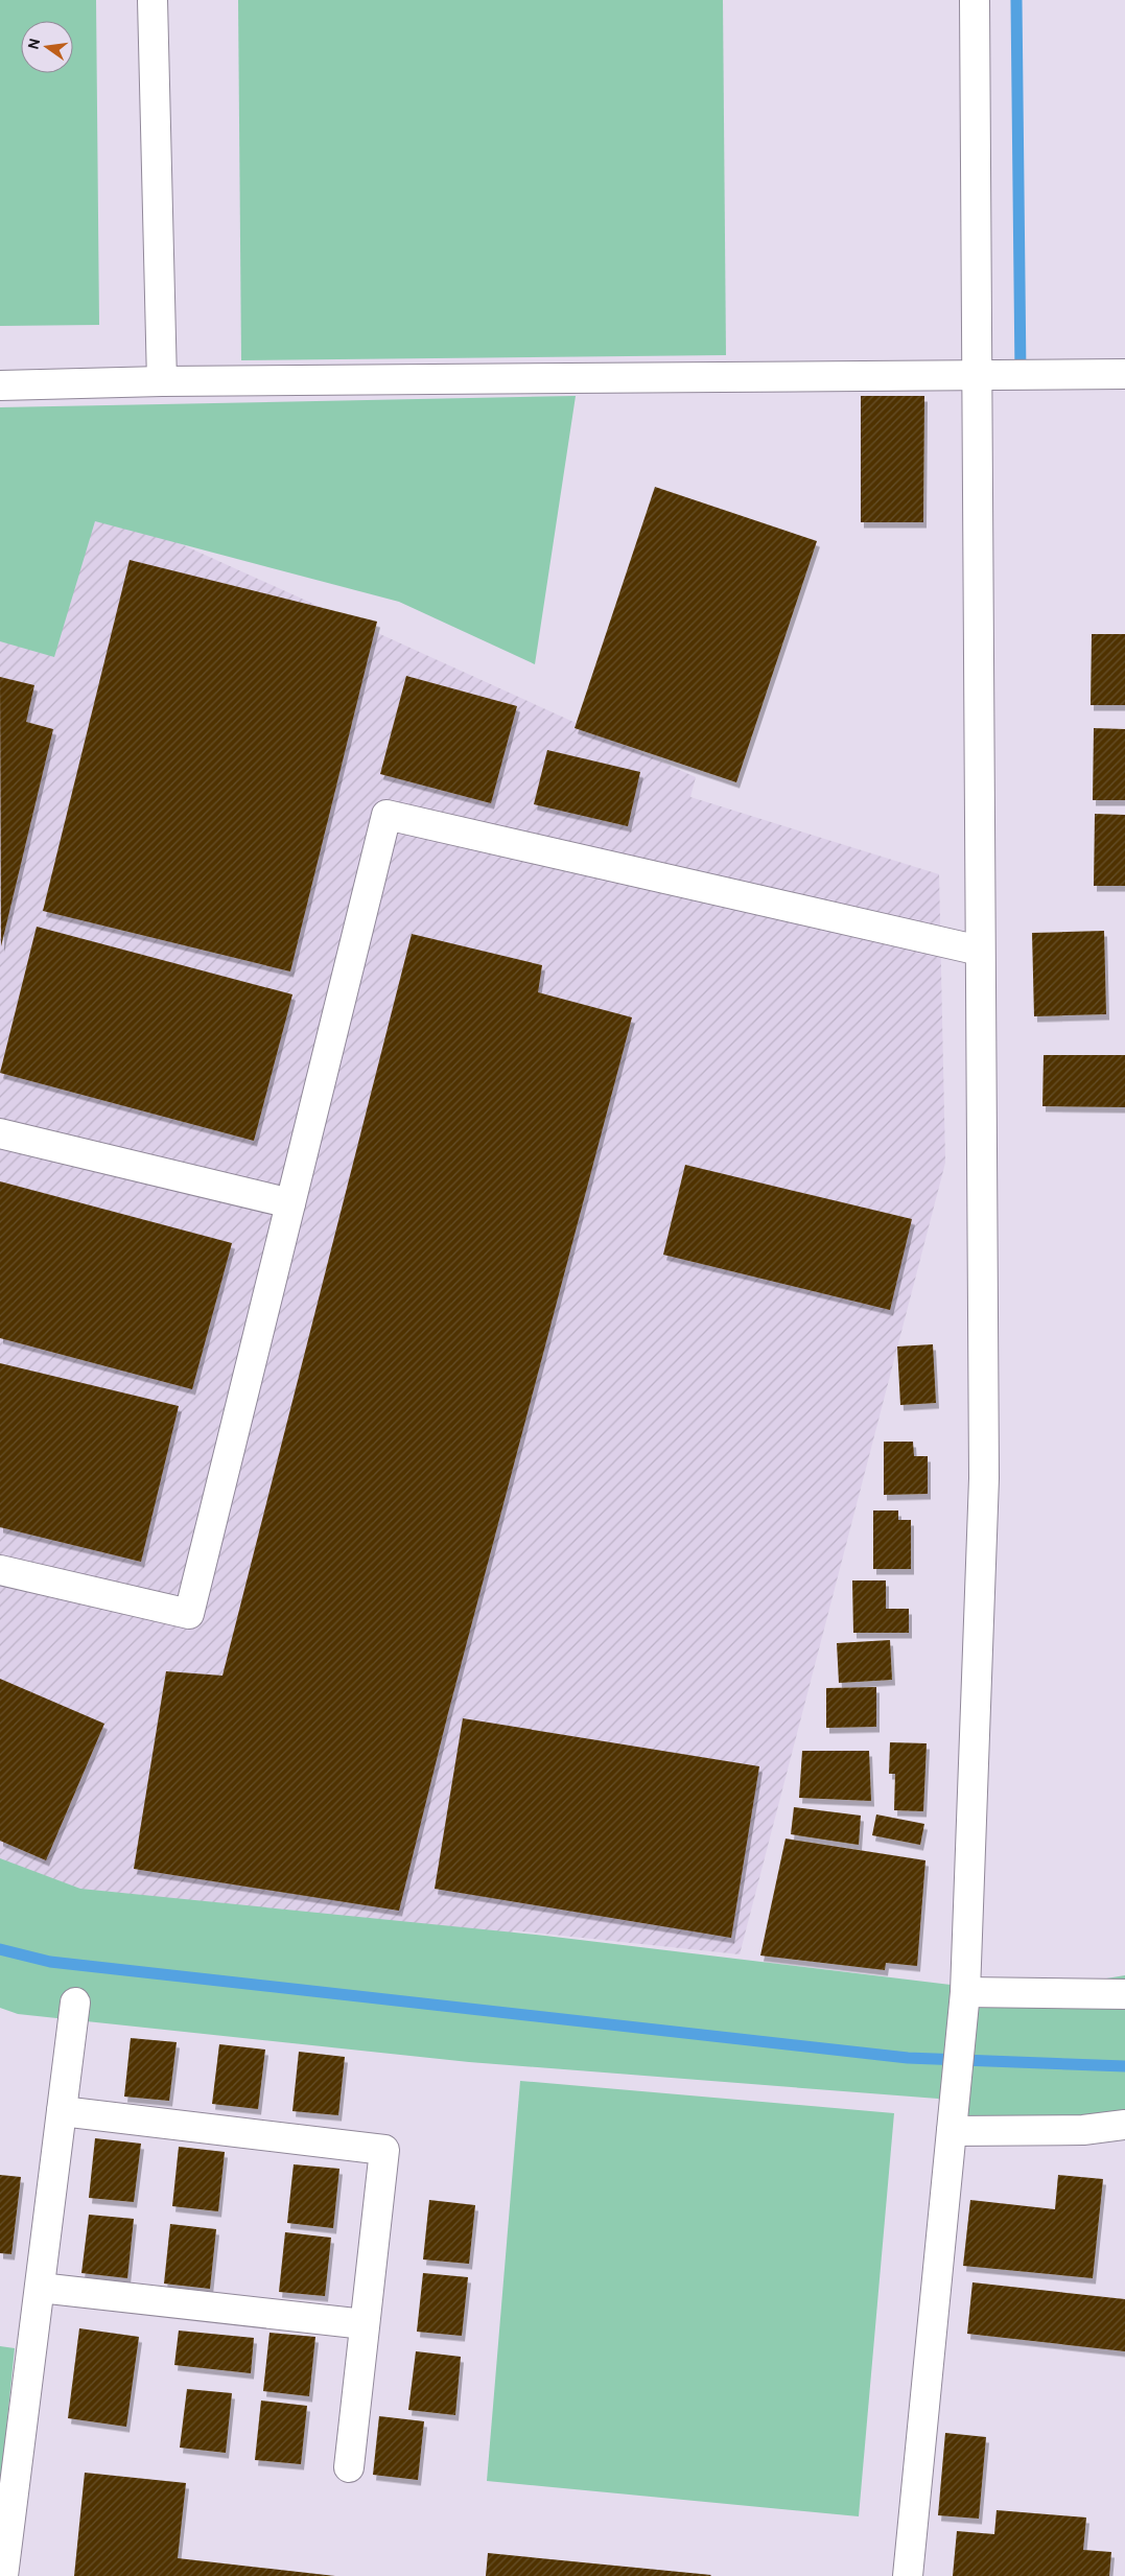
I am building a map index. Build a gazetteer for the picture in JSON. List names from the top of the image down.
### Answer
{
  "north": "left"
}
